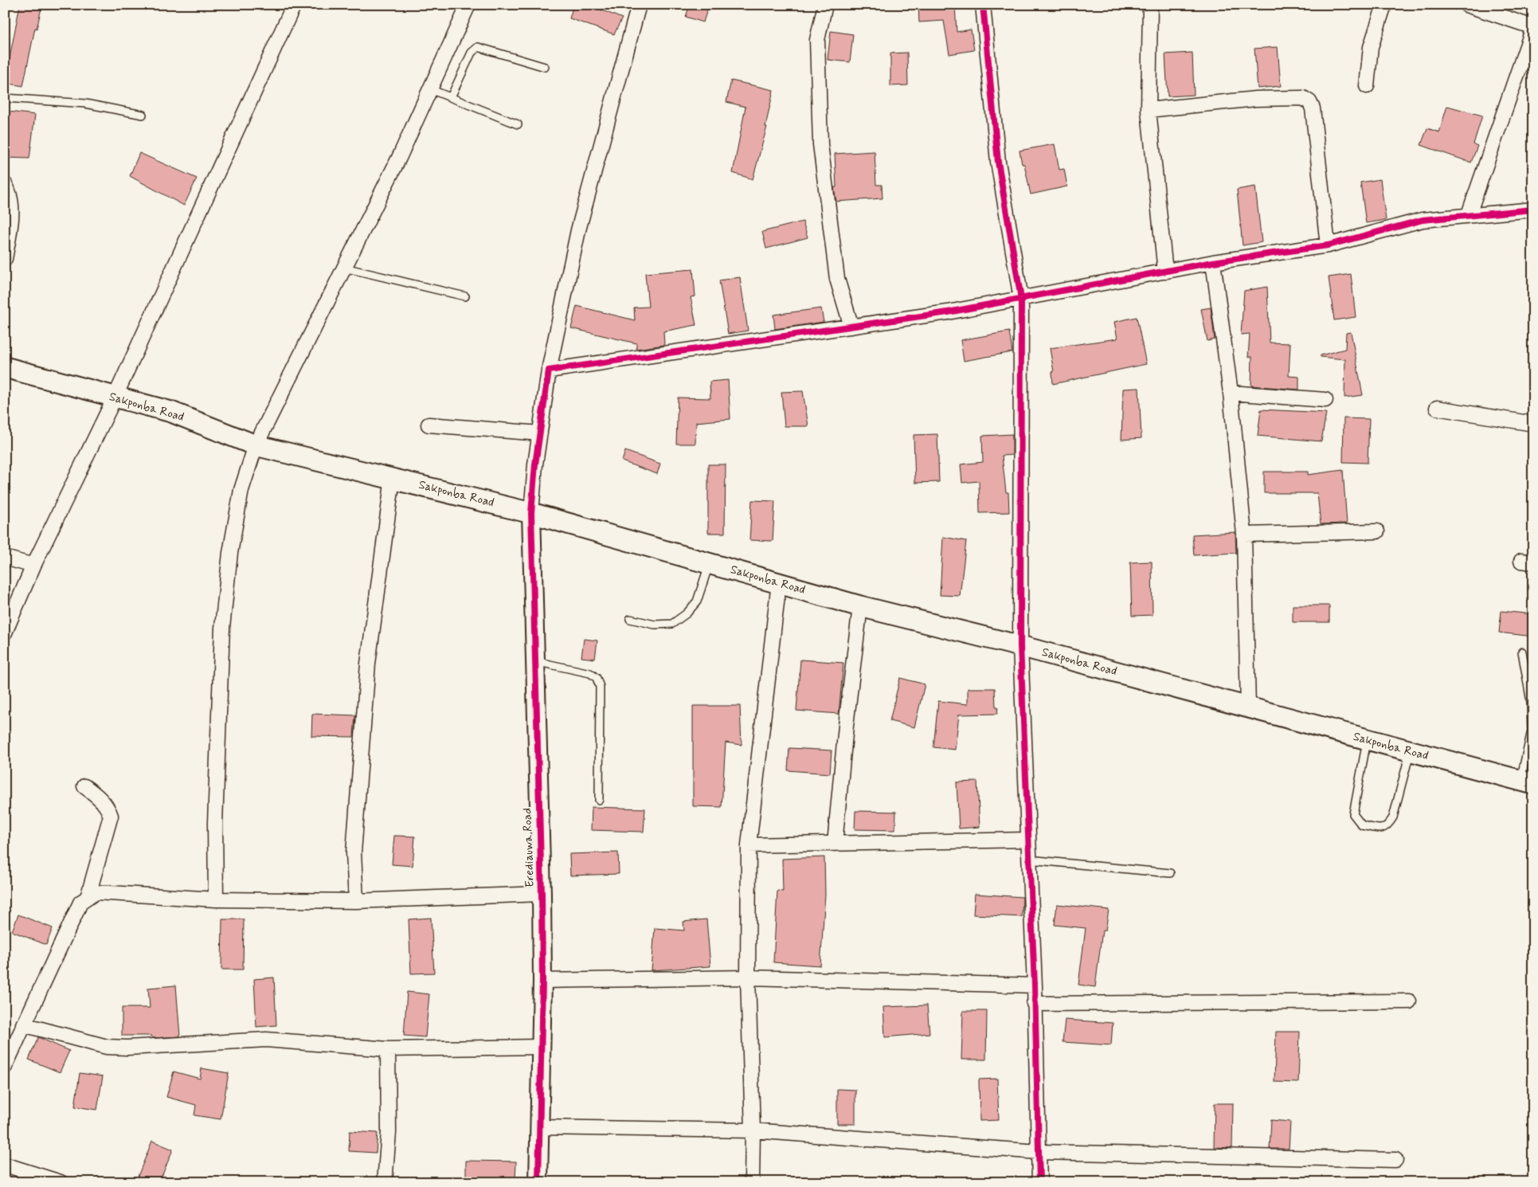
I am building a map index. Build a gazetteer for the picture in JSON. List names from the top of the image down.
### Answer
{
  "streets": {
    "main road": ["Sakponba Road"],
    "street": ["Erediauwa Road"]
  },
  "crossings": [
    ["Sakponba Road", "Erediauwa Road"]
  ]
}
